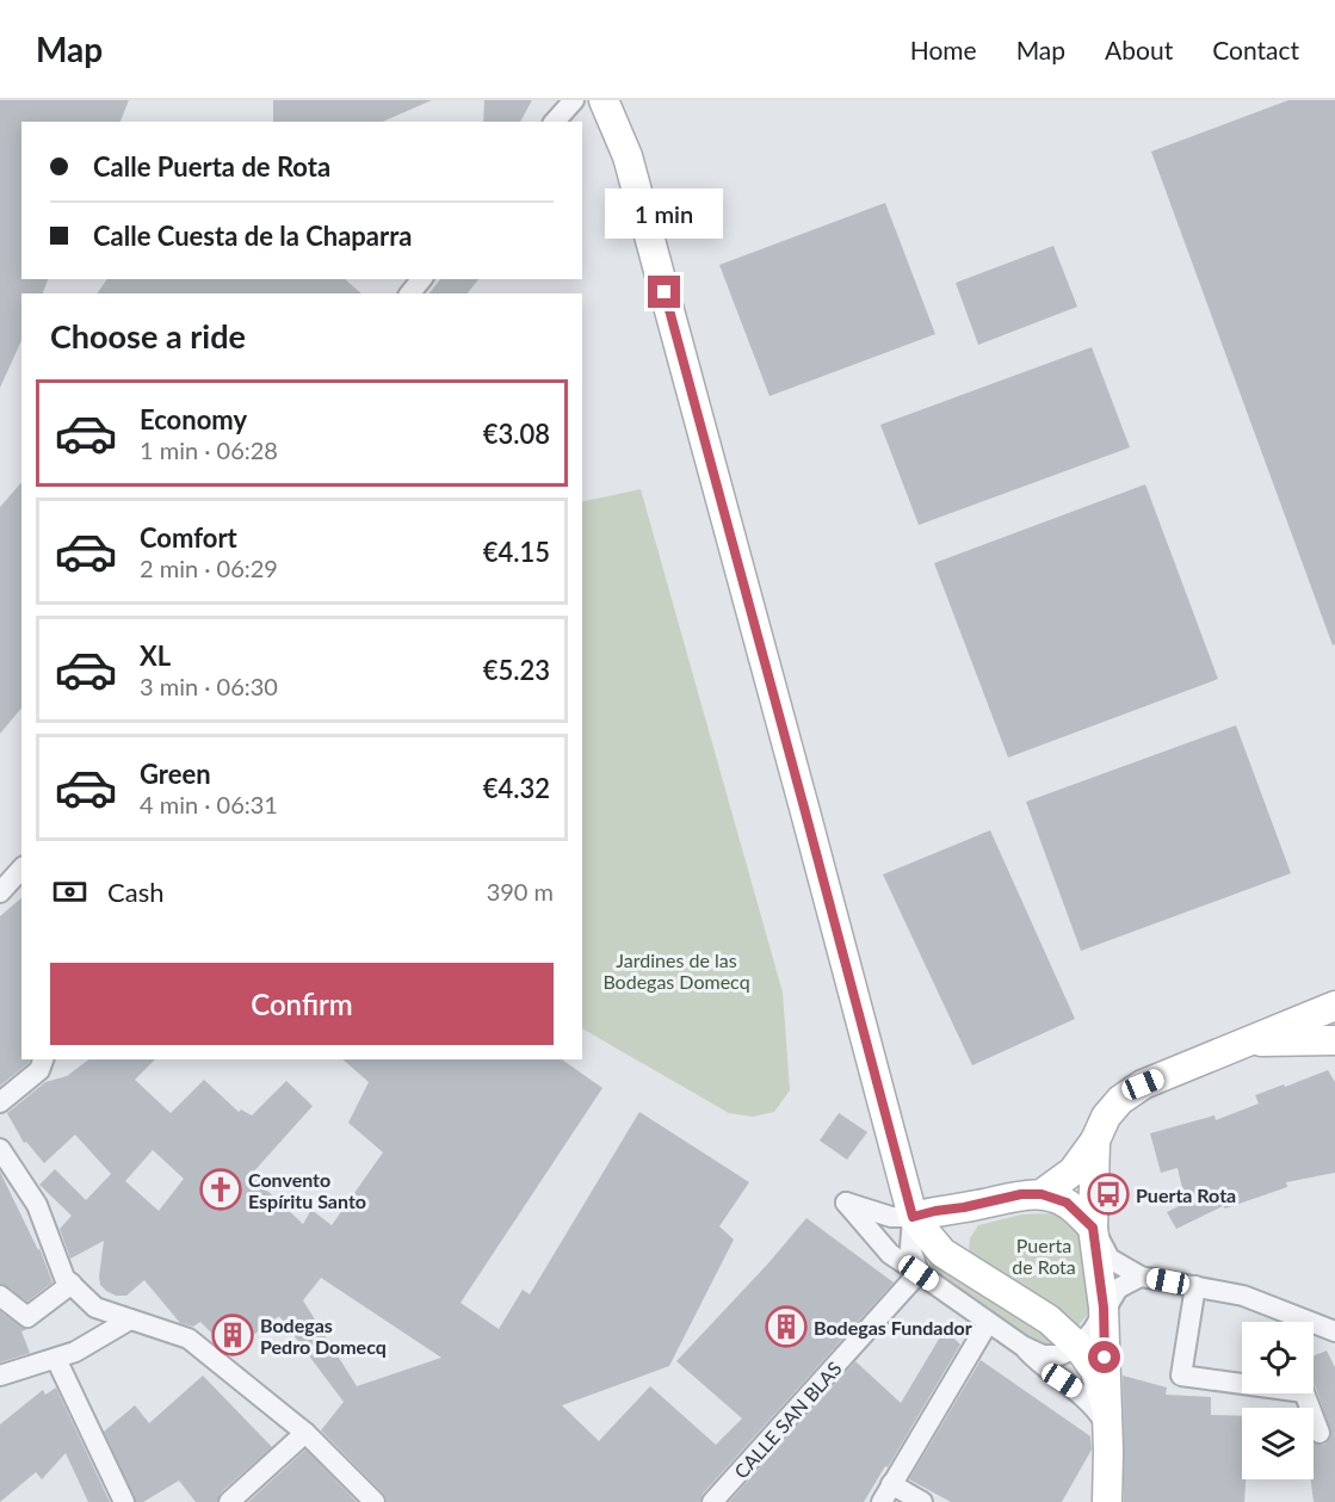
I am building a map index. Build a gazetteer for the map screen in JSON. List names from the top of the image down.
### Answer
{
  "streets": {
    "street": ["CALLE SAN BLAS"]
  },
  "parks": ["Jardines de las Bodegas Domecq", "Puerta de Rota"],
  "places": {
    "church": ["Convento Espíritu Santo"],
    "bus stop": ["Puerta Rota"],
    "building": ["Bodegas Fundador", "Bodegas Pedro Domecq"]
  },
  "page": {
    "header": "Map",
    "nav": [
      "Home",
      "Map",
      "About",
      "Contact"
    ],
    "banner": ["Calle Puerta de Rota", "Calle Cuesta de la Chaparra"],
    "bubble": "1 min",
    "heading": "Choose a ride",
    "list": [
      {
        "name": "Economy",
        "note": "1 min · 06:28",
        "value": "€3.08"
      },
      {
        "name": "Comfort",
        "note": "2 min · 06:29",
        "value": "€4.15"
      },
      {
        "name": "XL",
        "note": "3 min · 06:30",
        "value": "€5.23"
      },
      {
        "name": "Green",
        "note": "4 min · 06:31",
        "value": "€4.32"
      }
    ],
    "pay": ["Cash", "390 m"],
    "buttons": "Confirm"
  }
}
